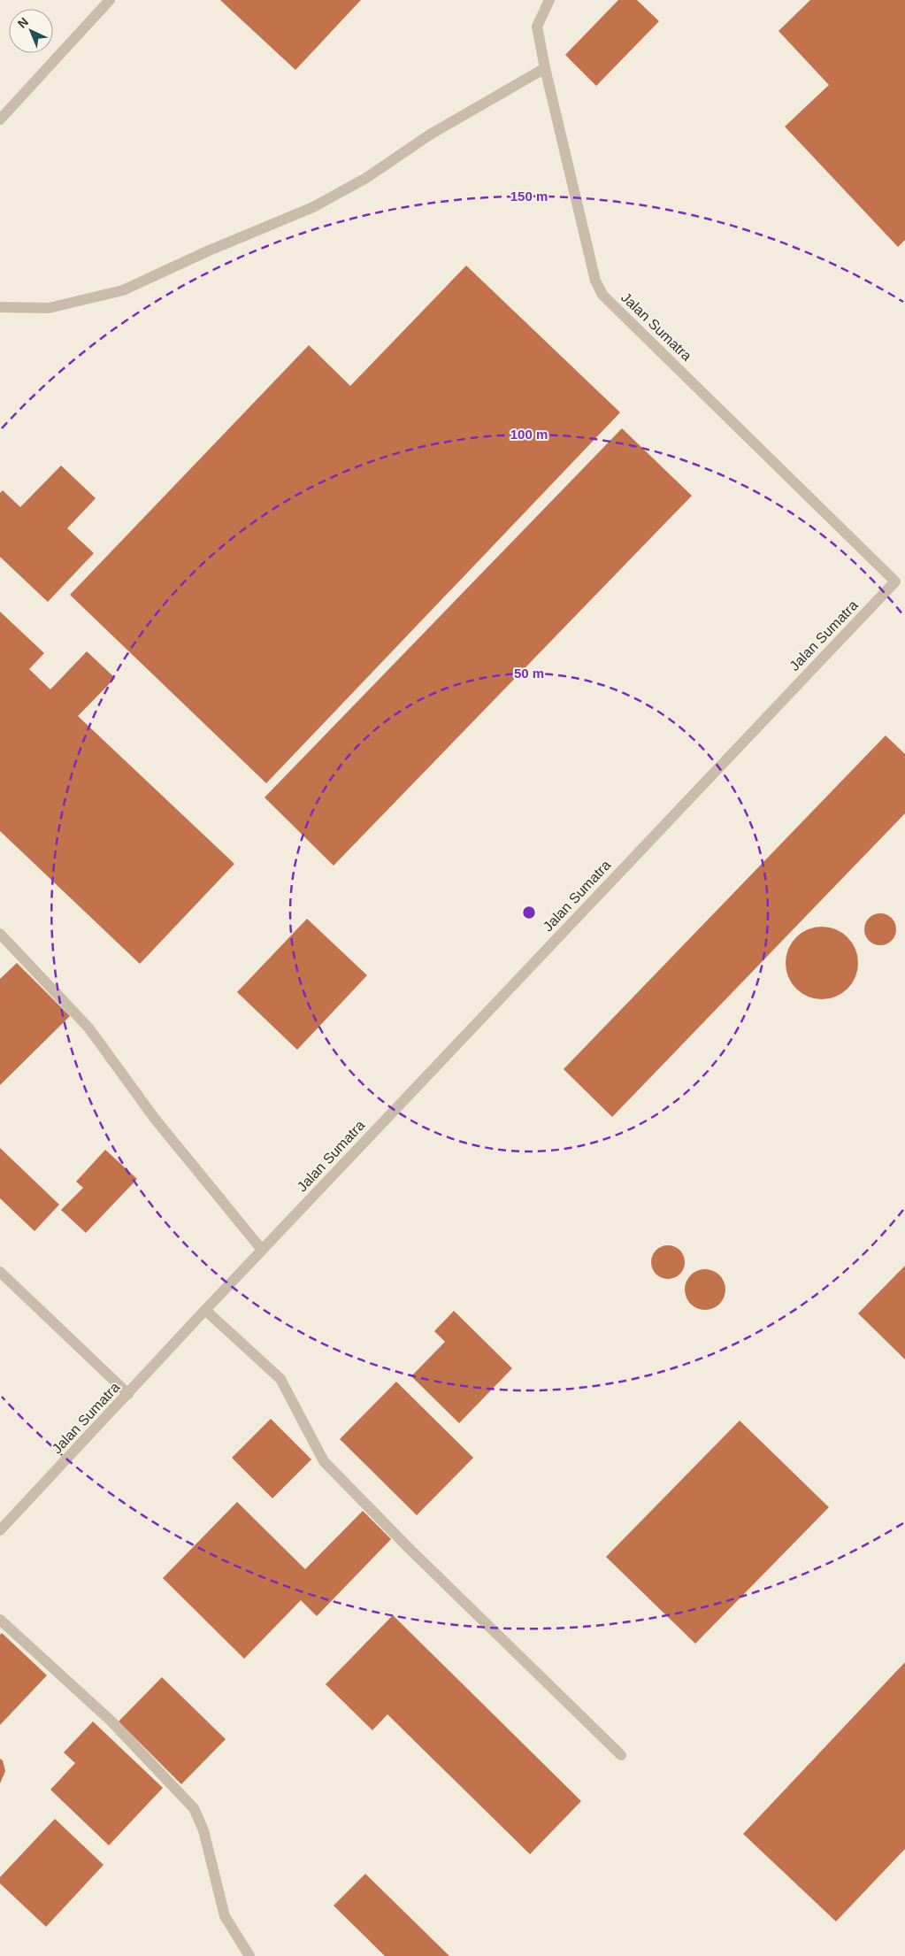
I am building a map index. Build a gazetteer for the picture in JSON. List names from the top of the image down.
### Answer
{
  "streets": {
    "lane": ["Jalan Sumatra"]
  },
  "north": "top left",
  "rings": ["150 m", "100 m", "50 m"]
}
